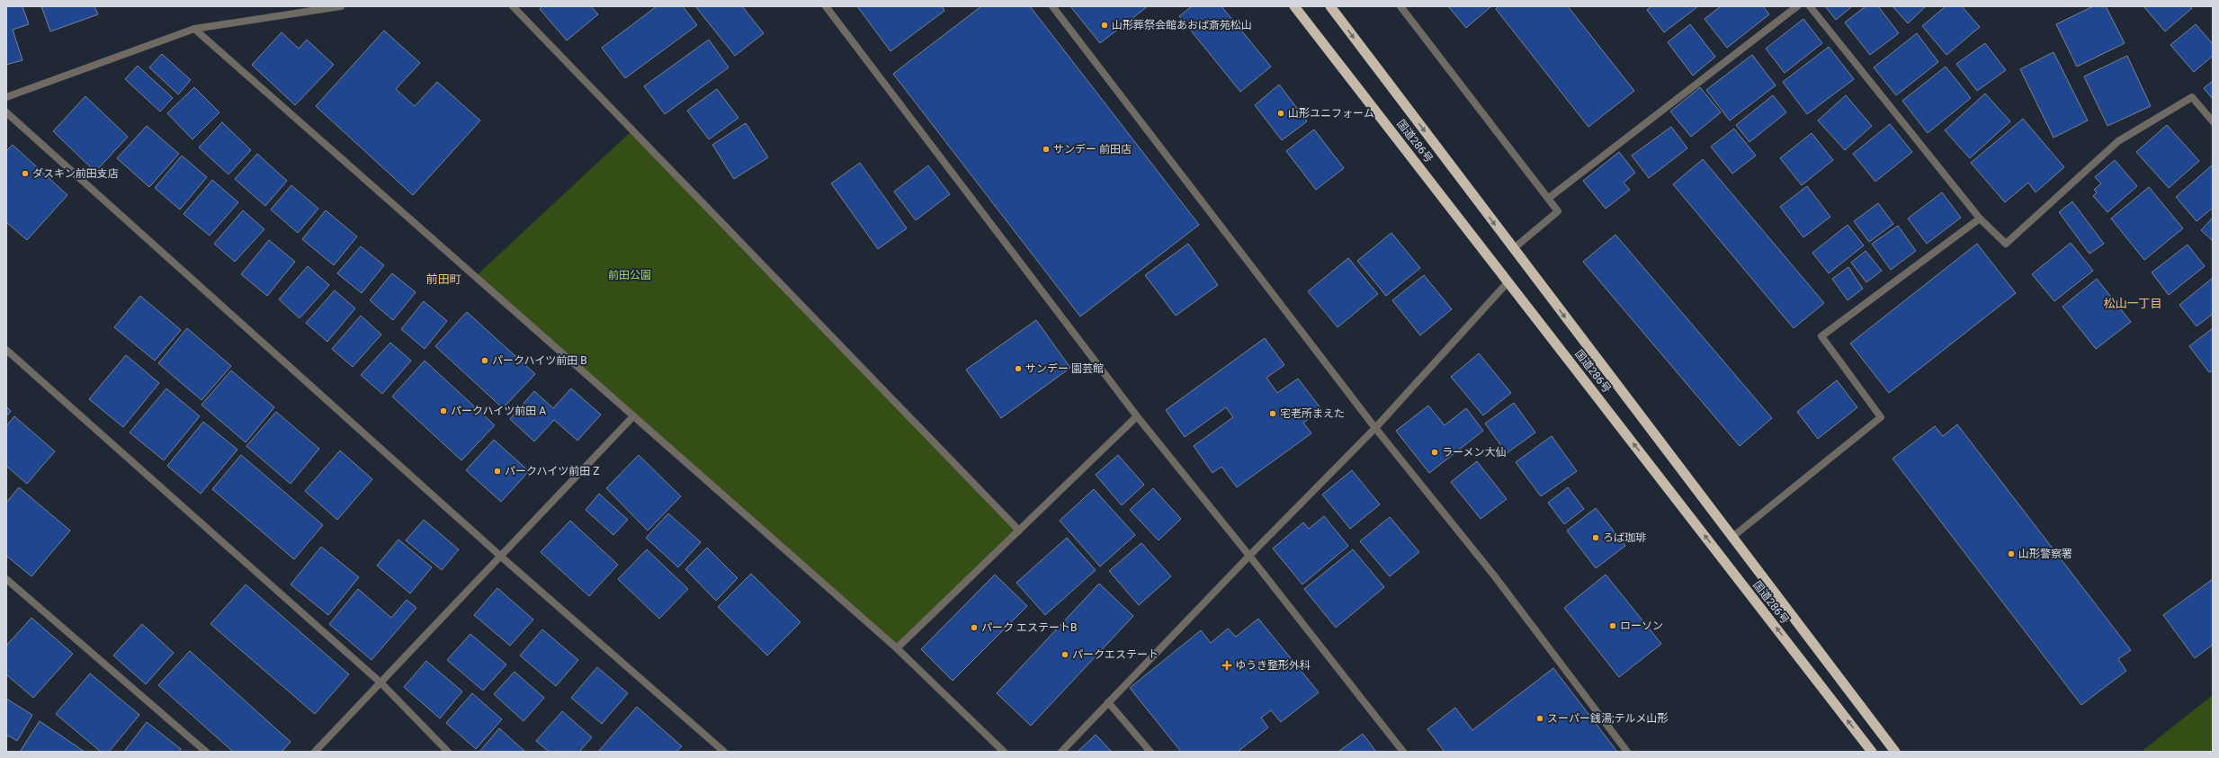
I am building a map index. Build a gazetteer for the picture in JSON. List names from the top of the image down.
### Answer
{
  "streets": {
    "highway": ["国道286号"]
  },
  "districts": ["前田町", "松山一丁目"],
  "parks": ["前田公園"],
  "places": {
    "other": [
      "山形葬祭会館あおば斎苑松山",
      "山形ユニフォーム",
      "サンデー 前田店",
      "ダスキン前田支店",
      "パークハイツ前田 B",
      "サンデー 園芸館",
      "パークハイツ前田 A",
      "宅老所まえた",
      "ラーメン大仙",
      "パークハイツ前田 Z",
      "ろば珈琲",
      "山形警察署",
      "ローソン",
      "パーク エステートB",
      "パークエステート",
      "スーパー銭湯;テルメ山形"
    ],
    "health": ["ゆうき整形外科"]
  }
}
